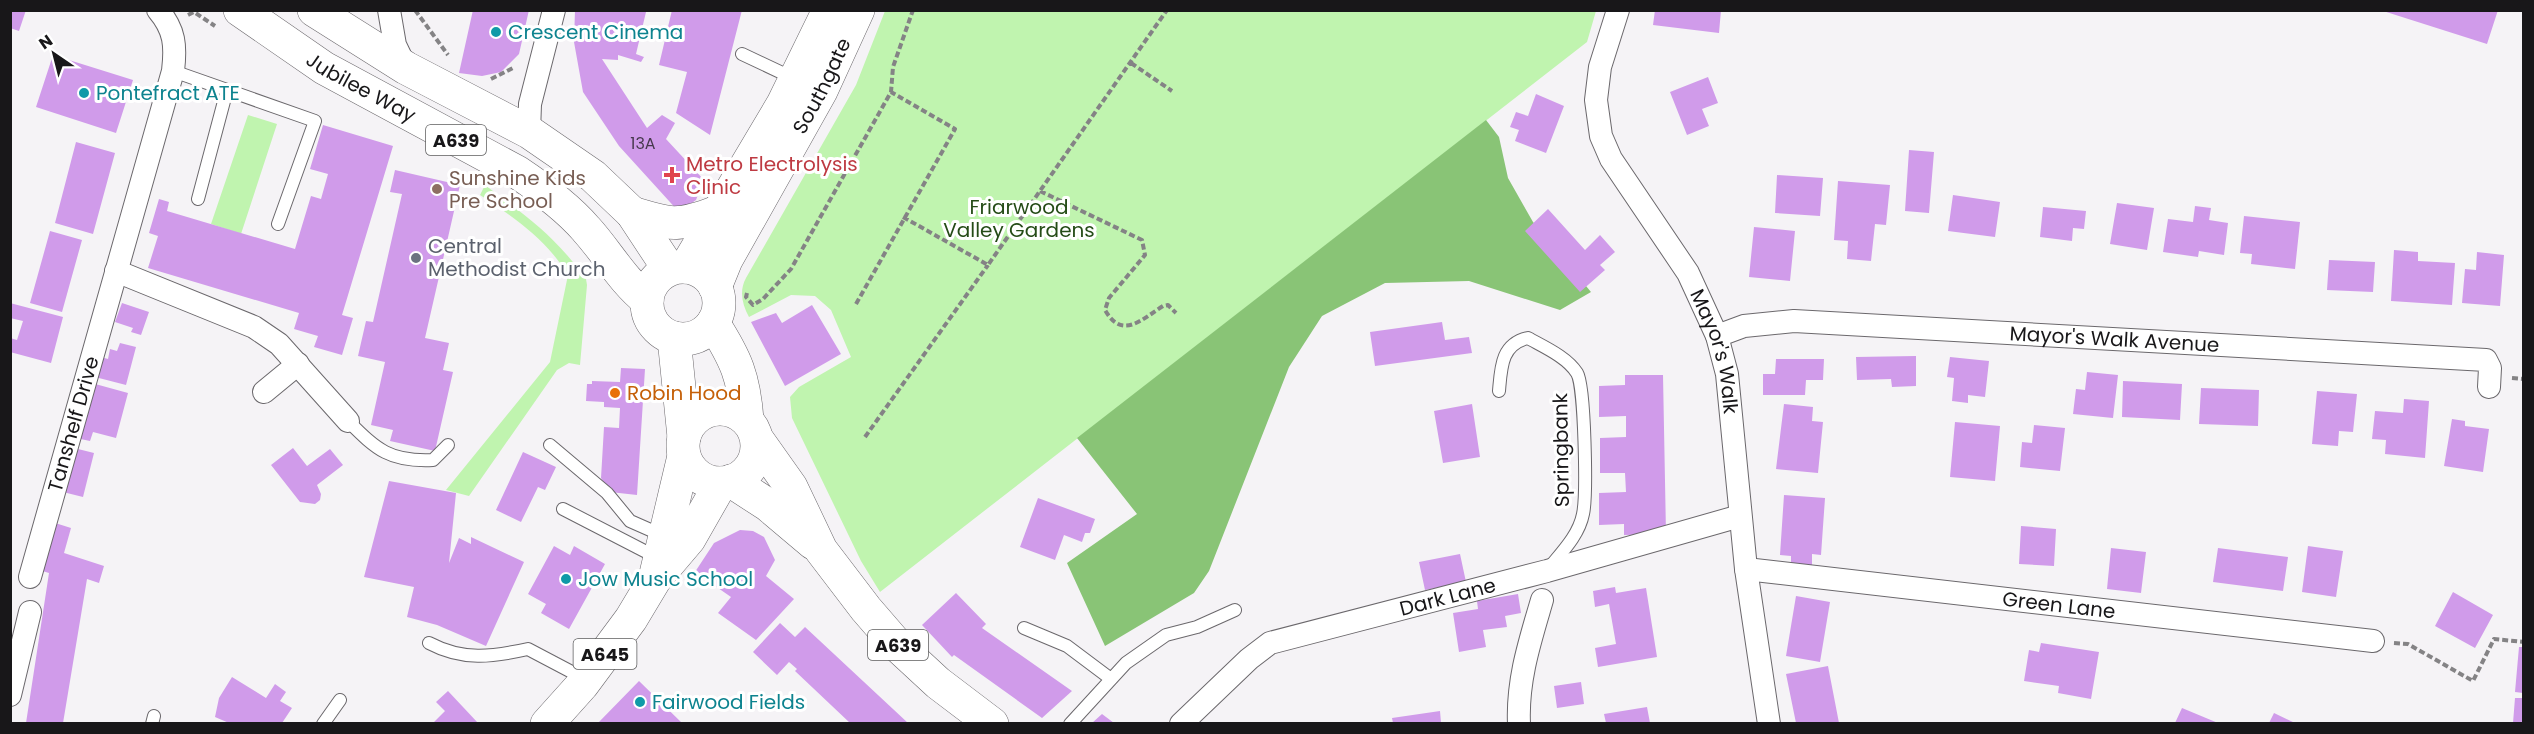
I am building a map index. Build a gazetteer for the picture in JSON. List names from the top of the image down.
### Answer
{
  "streets": {
    "main road": [
      "Southgate",
      "Jubilee Way",
      "A639",
      "A645"
    ],
    "street": [
      "Mayor's Walk Avenue",
      "Mayor's Walk",
      "Tanshelf Drive",
      "Dark Lane",
      "Green Lane"
    ],
    "lane": ["Springbank"]
  },
  "crossings": [
    ["Southgate", "Jubilee Way"],
    ["Southgate", "A639"],
    ["Jubilee Way", "A639"],
    ["A639", "A645"],
    ["Mayor's Walk Avenue", "Mayor's Walk"],
    ["Mayor's Walk", "Dark Lane"],
    ["Mayor's Walk", "Green Lane"],
    ["Springbank", "Dark Lane"]
  ],
  "parks": ["Friarwood Valley Gardens"],
  "places": {
    "other": [
      "Crescent Cinema",
      "Pontefract ATE",
      "Sunshine Kids Pre School",
      "Central Methodist Church",
      "Robin Hood",
      "Jow Music School",
      "Fairwood Fields"
    ],
    "health": ["Metro Electrolysis Clinic"]
  },
  "house_numbers": ["13A"],
  "north": "top left"
}
